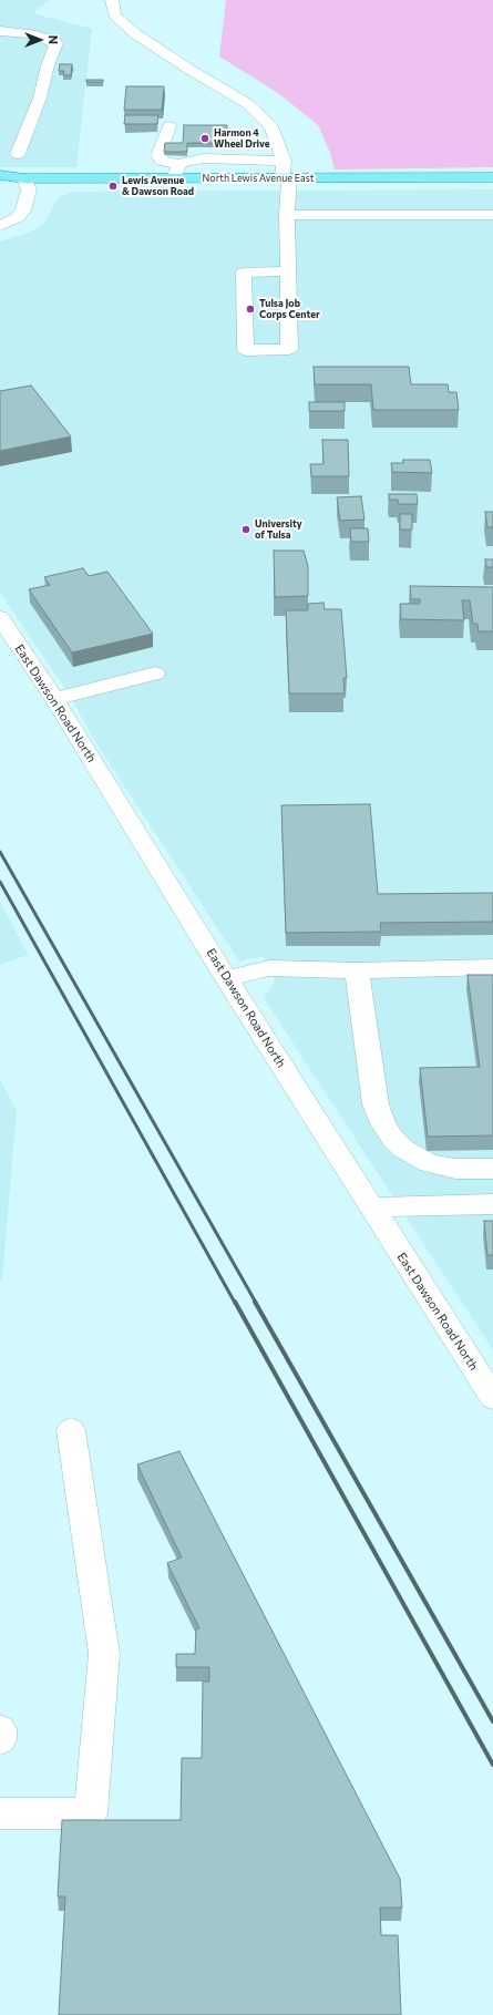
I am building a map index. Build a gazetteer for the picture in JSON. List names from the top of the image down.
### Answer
{
  "streets": {
    "main road": ["North Lewis Avenue East"],
    "street": ["East Dawson Road North"]
  },
  "places": [
    "Harmon 4 Wheel Drive",
    "Lewis Avenue & Dawson Road",
    "Tulsa Job Corps Center",
    "University of Tulsa"
  ],
  "north": "right"
}
